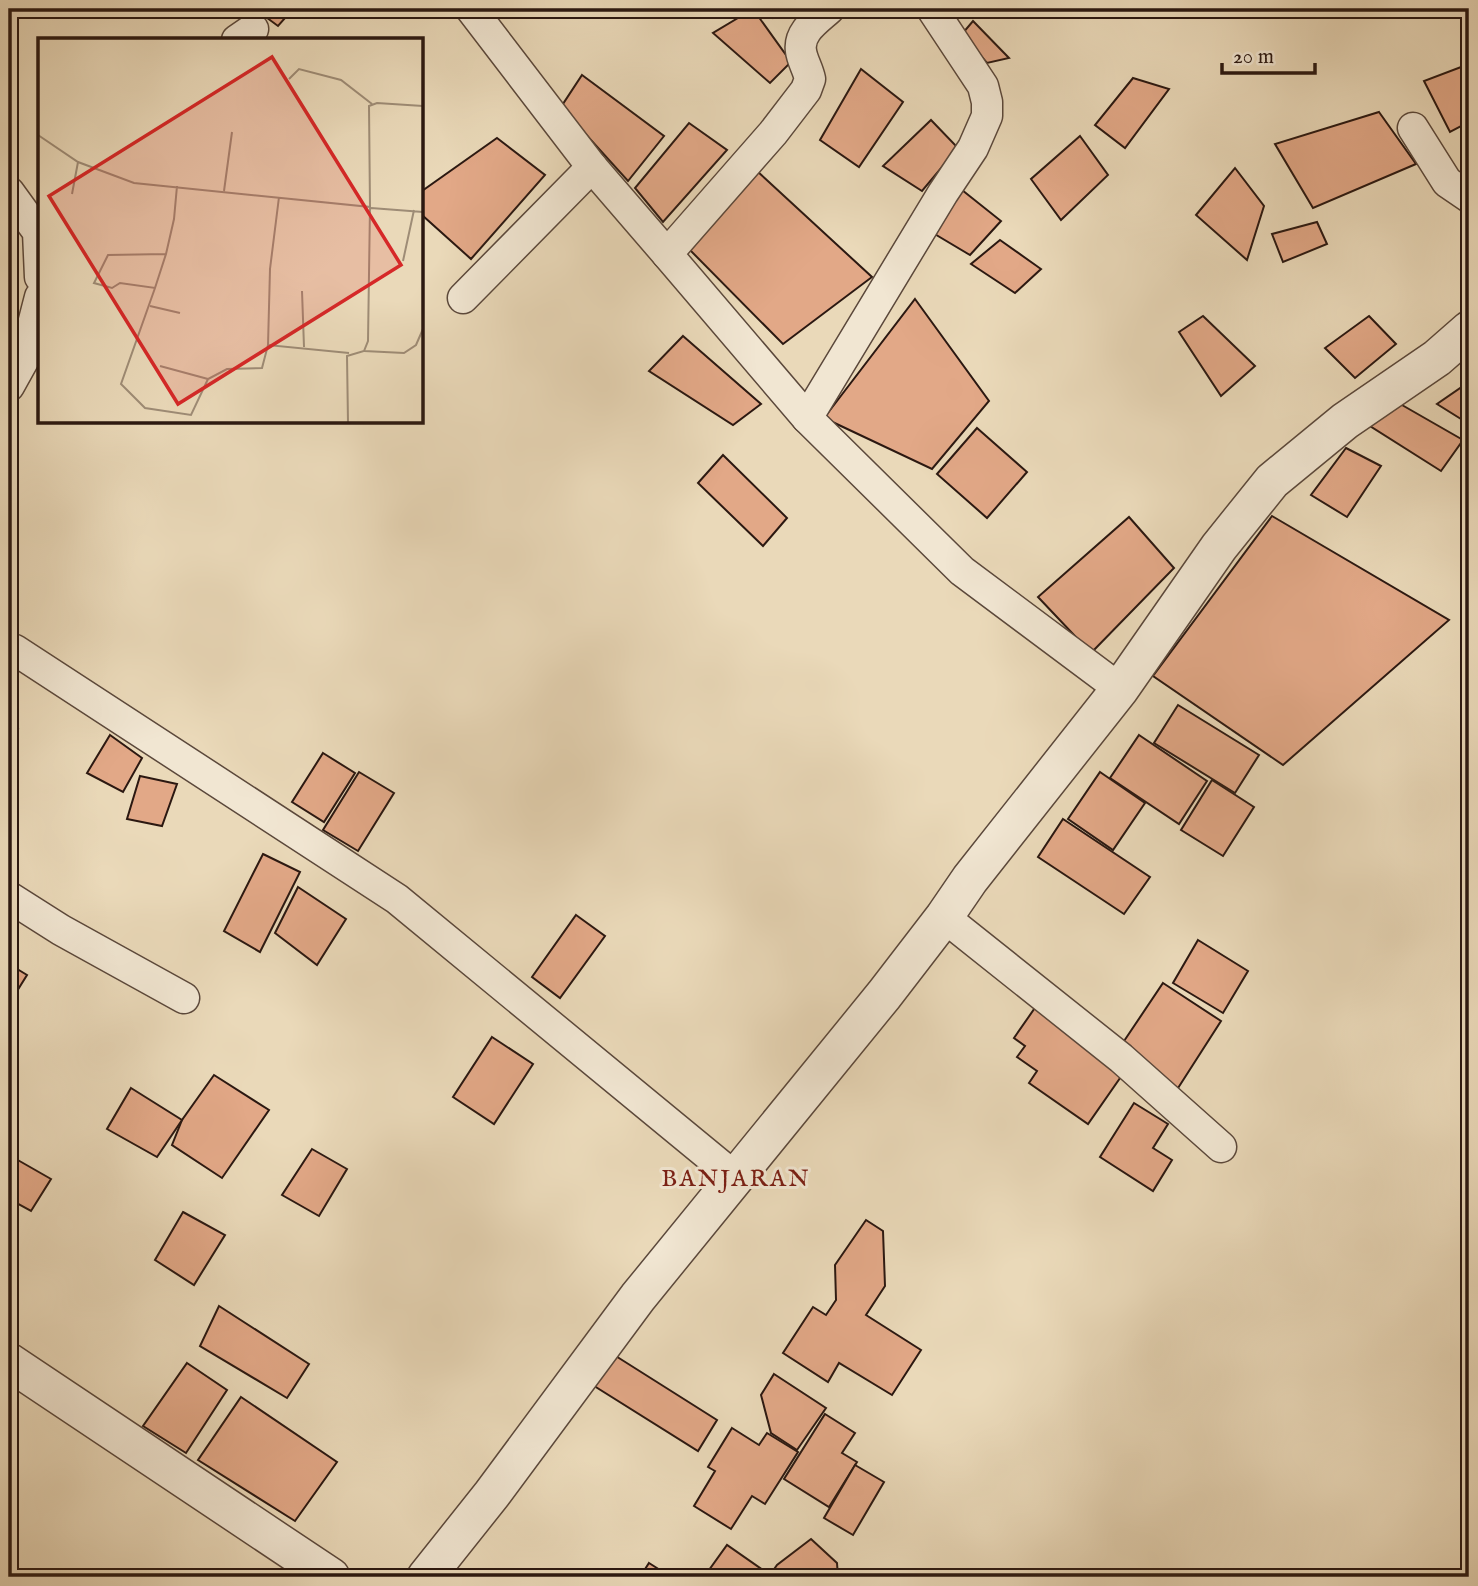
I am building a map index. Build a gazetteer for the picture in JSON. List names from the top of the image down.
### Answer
{
  "districts": ["BANJARAN"],
  "scale_bar": "20 m"
}
